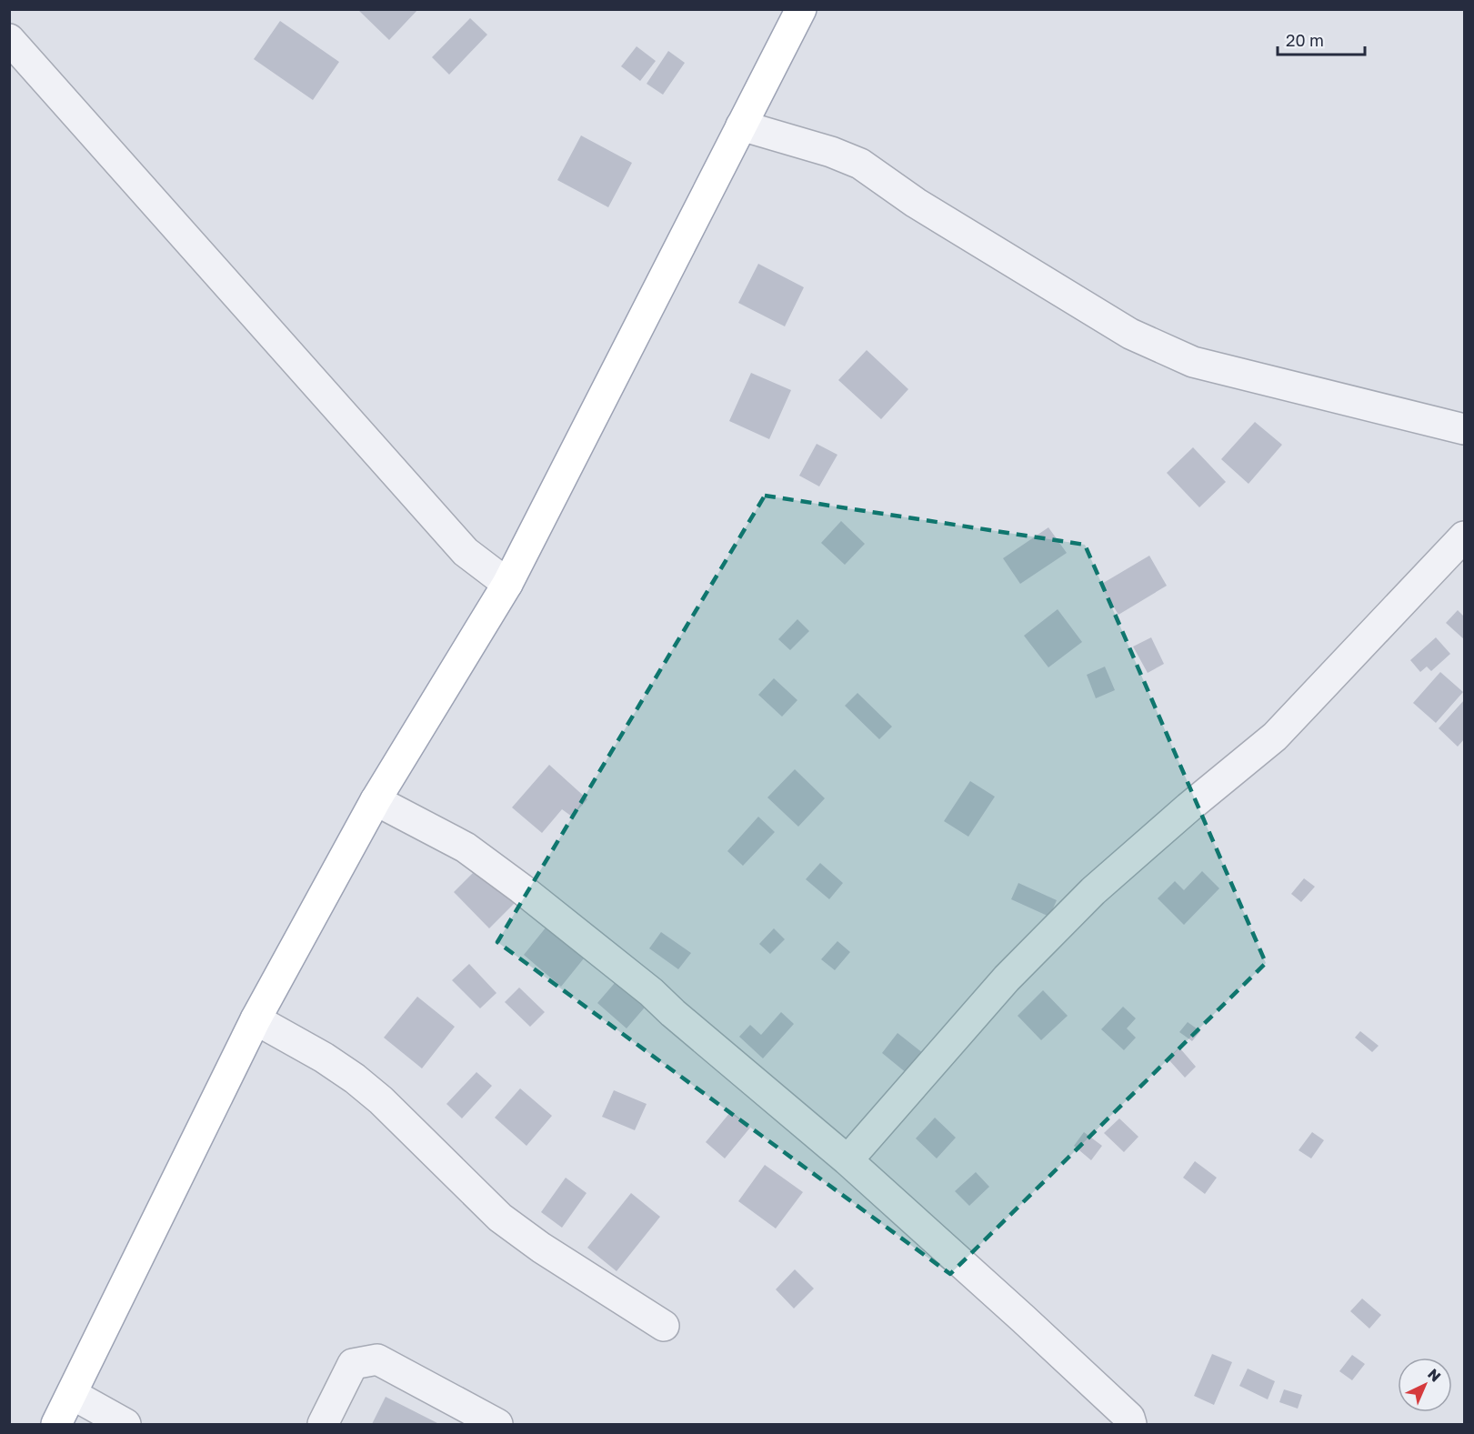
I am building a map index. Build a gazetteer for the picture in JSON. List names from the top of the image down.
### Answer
{
  "scale_bar": "20 m",
  "north": "top right"
}
